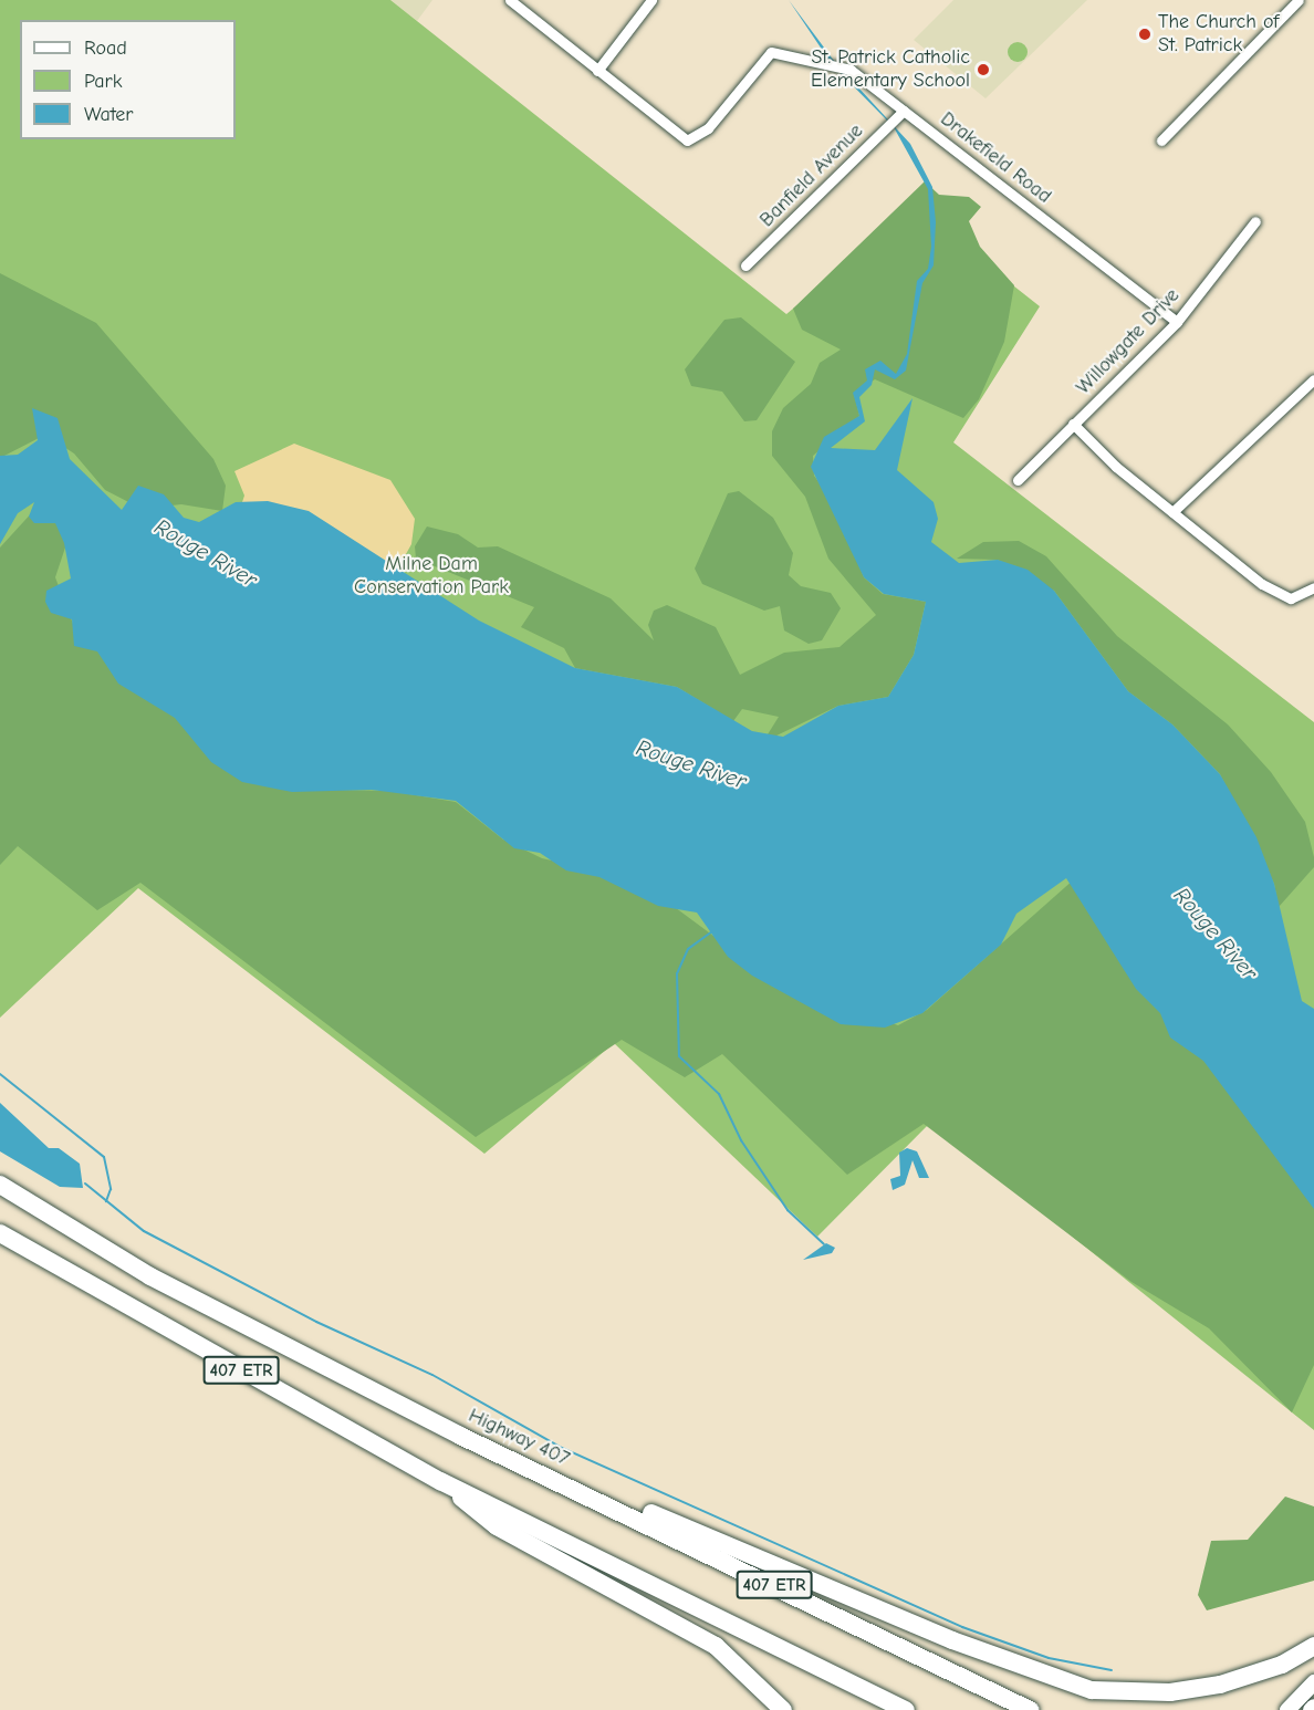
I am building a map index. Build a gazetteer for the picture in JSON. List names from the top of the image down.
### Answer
{
  "streets": {
    "highway": ["407 ETR", "Highway 407"],
    "street": ["Drakefield Road", "Banfield Avenue", "Willowgate Drive"]
  },
  "crossings": [
    ["Drakefield Road", "Banfield Avenue"],
    ["Drakefield Road", "Willowgate Drive"]
  ],
  "water": ["Rouge River"],
  "parks": ["Milne Dam Conservation Park"],
  "places": ["The Church of St. Patrick", "St. Patrick Catholic Elementary School"],
  "legend": ["Road", "Park", "Water"]
}
